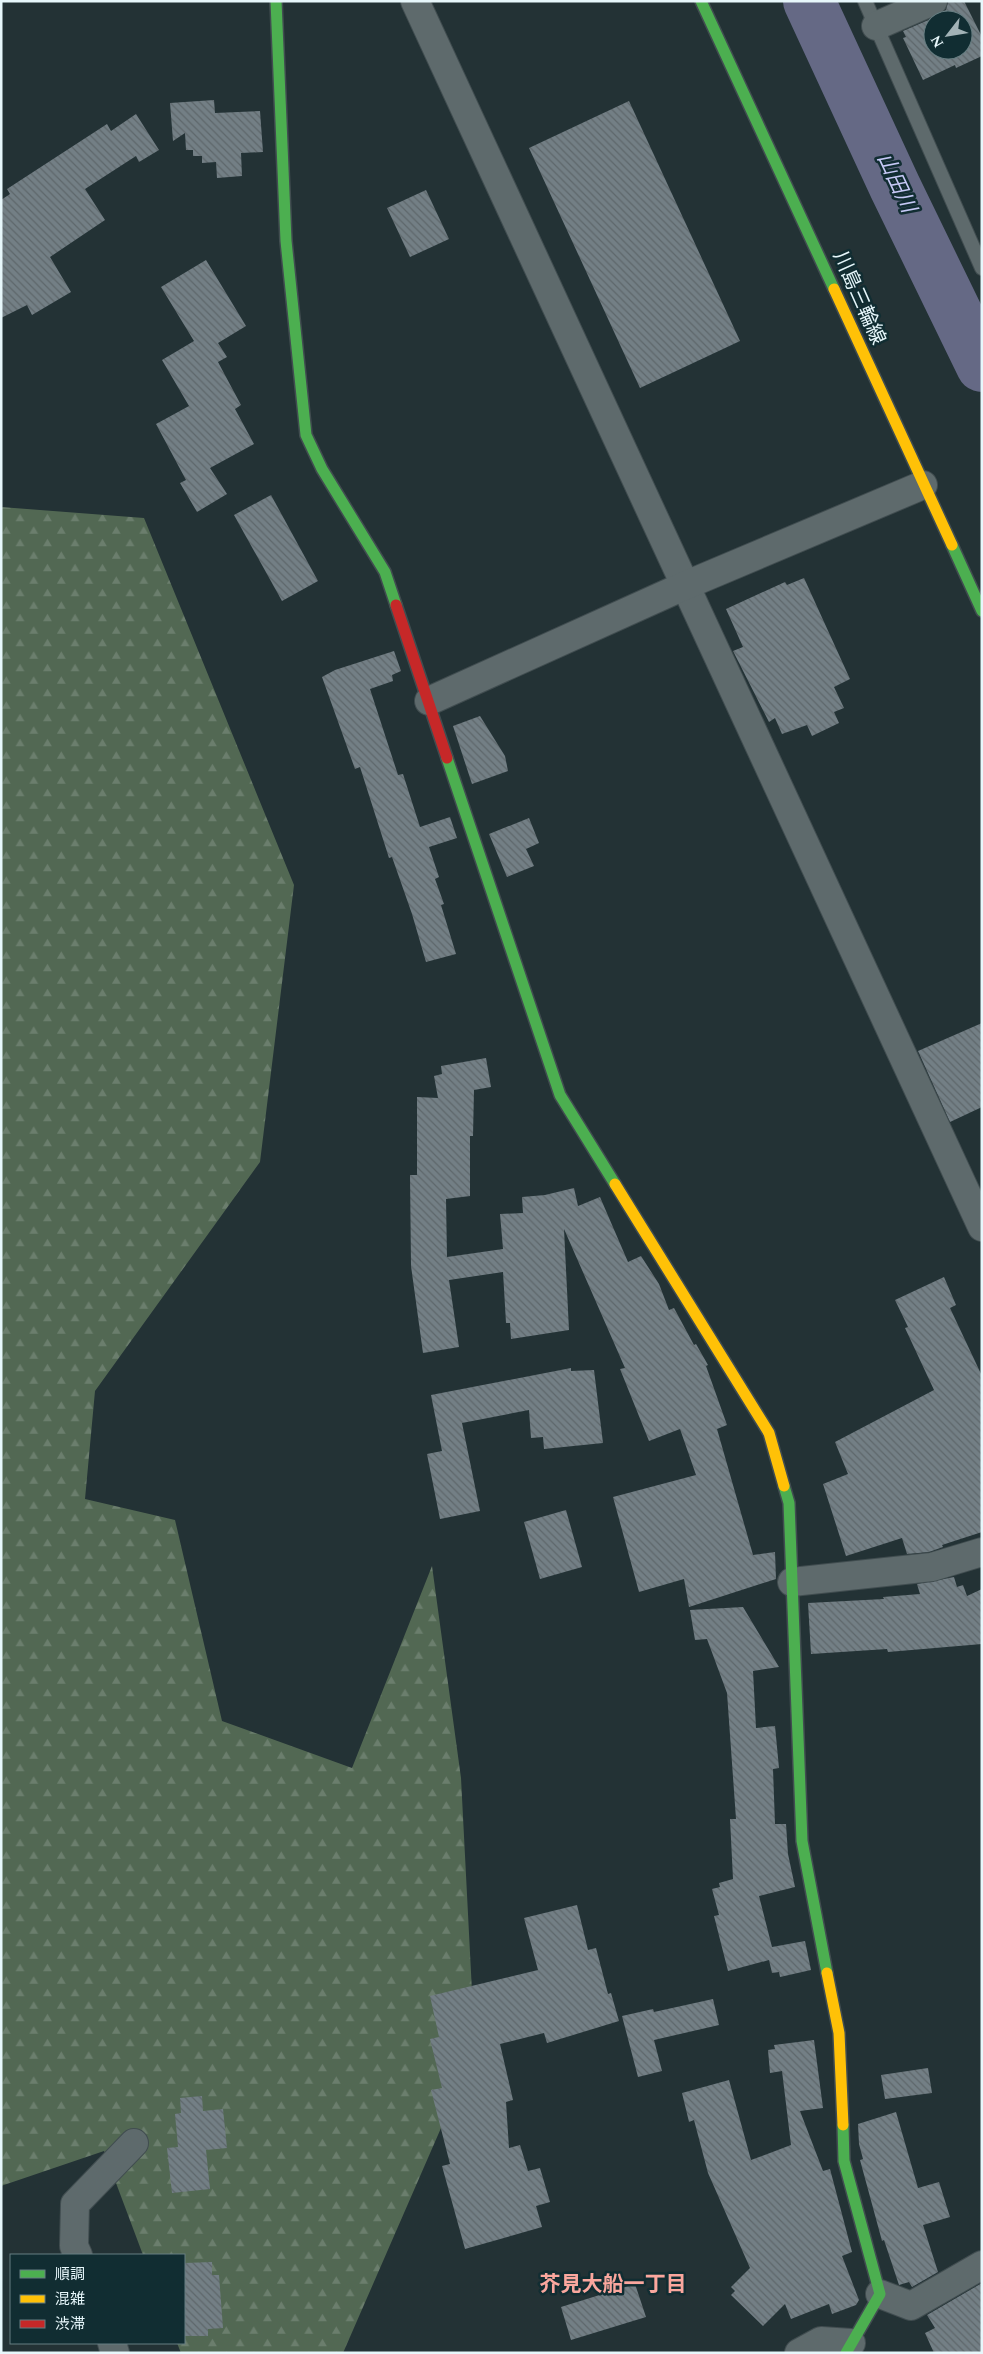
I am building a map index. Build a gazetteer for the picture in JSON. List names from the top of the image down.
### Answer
{
  "streets": {
    "street": ["川島三輪線"]
  },
  "districts": ["芥見大船一丁目"],
  "water": ["山田川"],
  "legend": ["順調", "混雑", "渋滞"],
  "north": "bottom left"
}
